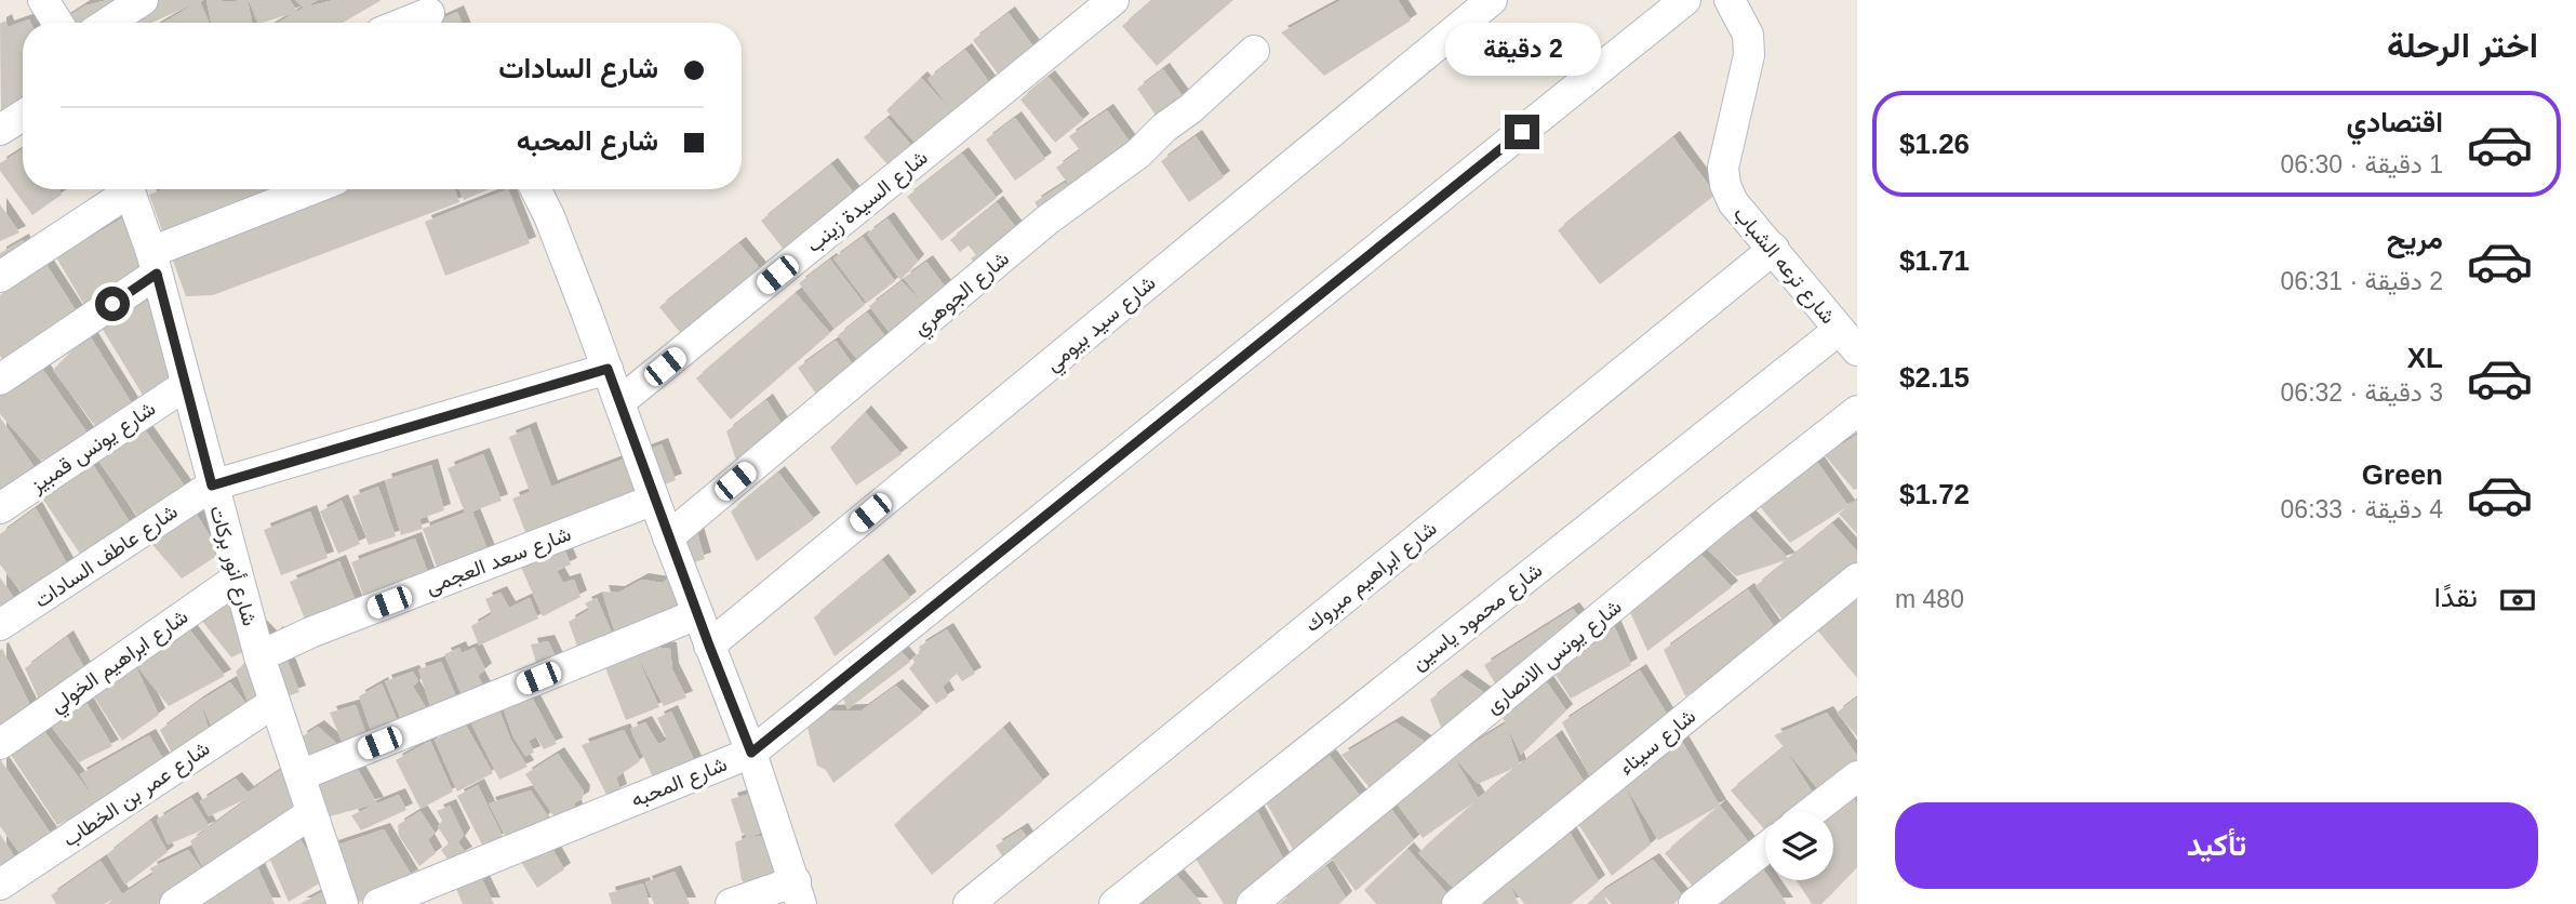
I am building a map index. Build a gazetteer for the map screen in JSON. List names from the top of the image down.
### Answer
{
  "streets": {
    "street": [
      "شارع السيدة زينب",
      "شارع ترعه الشباب",
      "شارع الجوهري",
      "شارع سيد بيومي",
      "شارع يونس قمبيز",
      "شارع عاطف السادات",
      "شارع سعد العجمى",
      "شارع أنور بركات",
      "شارع ابراهيم مبروك",
      "شارع محمود ياسين",
      "شارع يونس الانصارى",
      "شارع ابراهيم الخولي",
      "شارع سيناء",
      "شارع المحبه",
      "شارع عمر بن الخطاب"
    ]
  },
  "crossings": [
    ["شارع ترعه الشباب", "شارع ابراهيم مبروك"],
    ["شارع ترعه الشباب", "شارع محمود ياسين"],
    ["شارع يونس قمبيز", "شارع أنور بركات"],
    ["شارع عاطف السادات", "شارع أنور بركات"],
    ["شارع سعد العجمى", "شارع أنور بركات"],
    ["شارع أنور بركات", "شارع ابراهيم الخولي"],
    ["شارع أنور بركات", "شارع عمر بن الخطاب"]
  ],
  "page": {
    "heading": "اختر الرحلة",
    "bubble": "2 دقيقة",
    "banner": ["شارع السادات", "شارع المحبه"],
    "list": [
      {
        "name": "اقتصادي",
        "note": "1 دقيقة · 06:30",
        "value": "$1.26"
      },
      {
        "name": "مريح",
        "note": "2 دقيقة · 06:31",
        "value": "$1.71"
      },
      {
        "name": "XL",
        "note": "3 دقيقة · 06:32",
        "value": "$2.15"
      },
      {
        "name": "Green",
        "note": "4 دقيقة · 06:33",
        "value": "$1.72"
      }
    ],
    "pay": ["نقدًا", "480 m"],
    "buttons": "تأكيد"
  }
}
